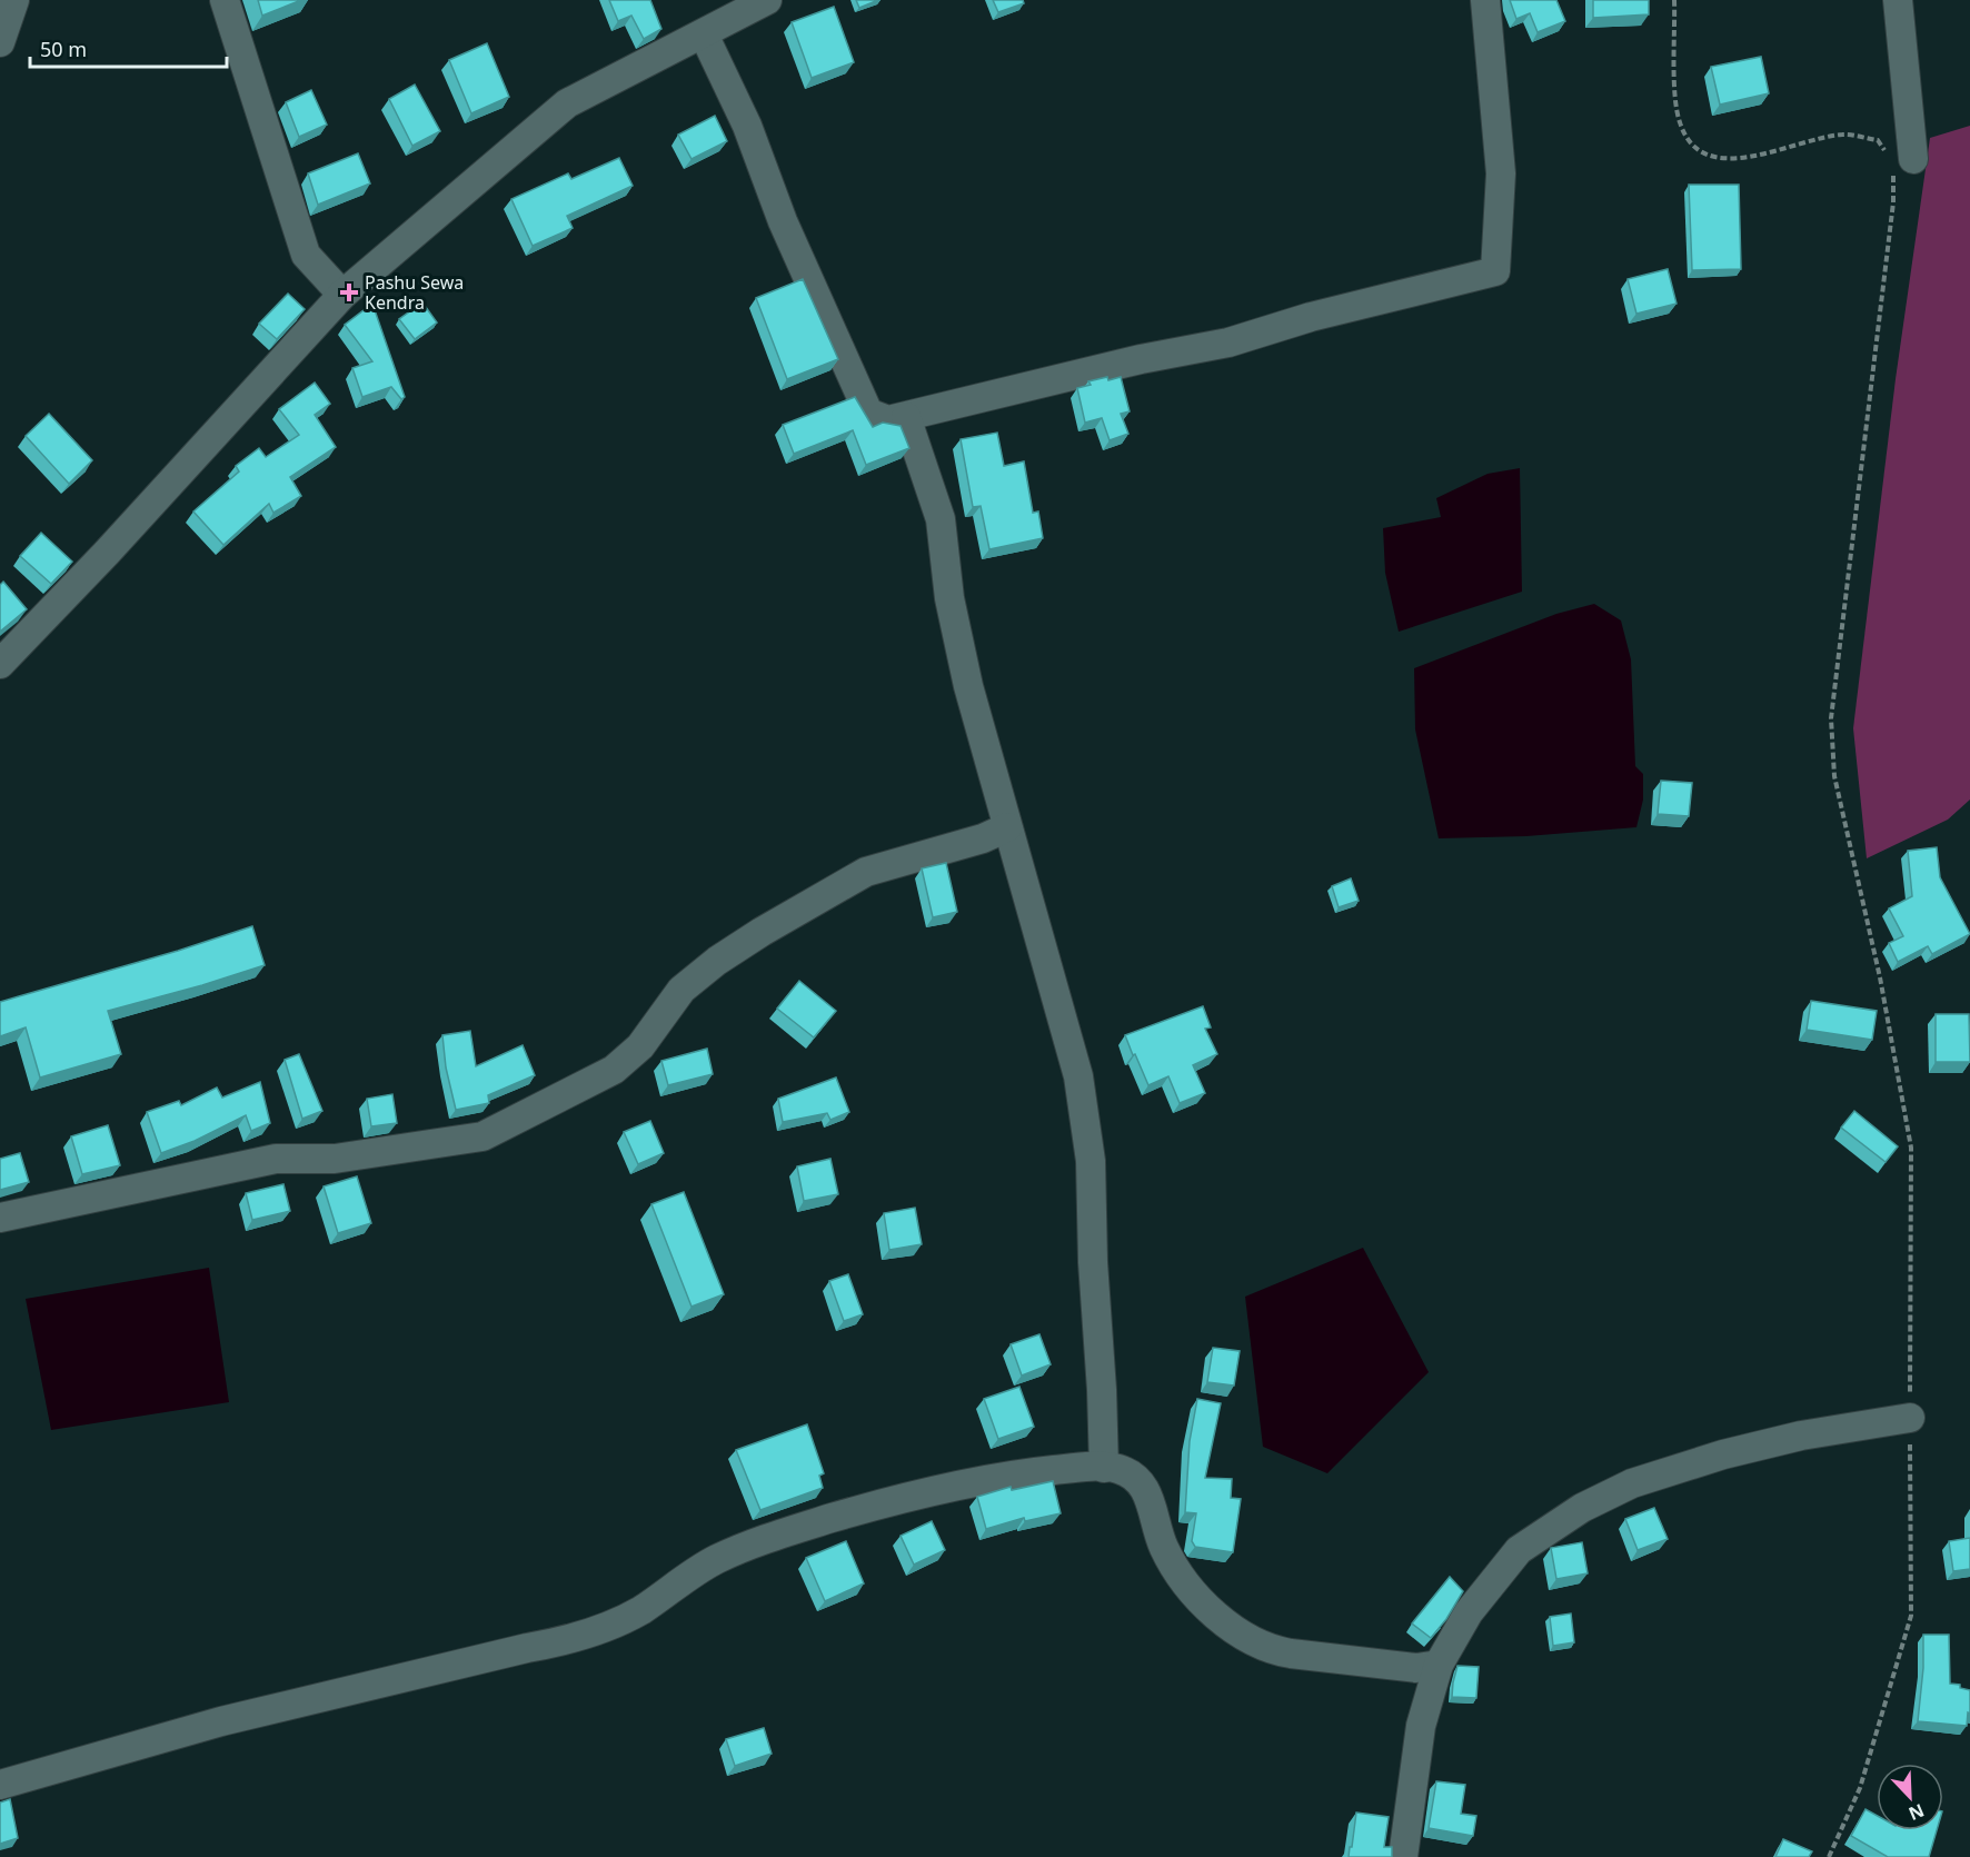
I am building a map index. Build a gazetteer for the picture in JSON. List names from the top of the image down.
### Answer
{
  "places": {
    "health": ["Pashu Sewa Kendra"]
  },
  "scale_bar": "50 m",
  "north": "bottom right"
}
